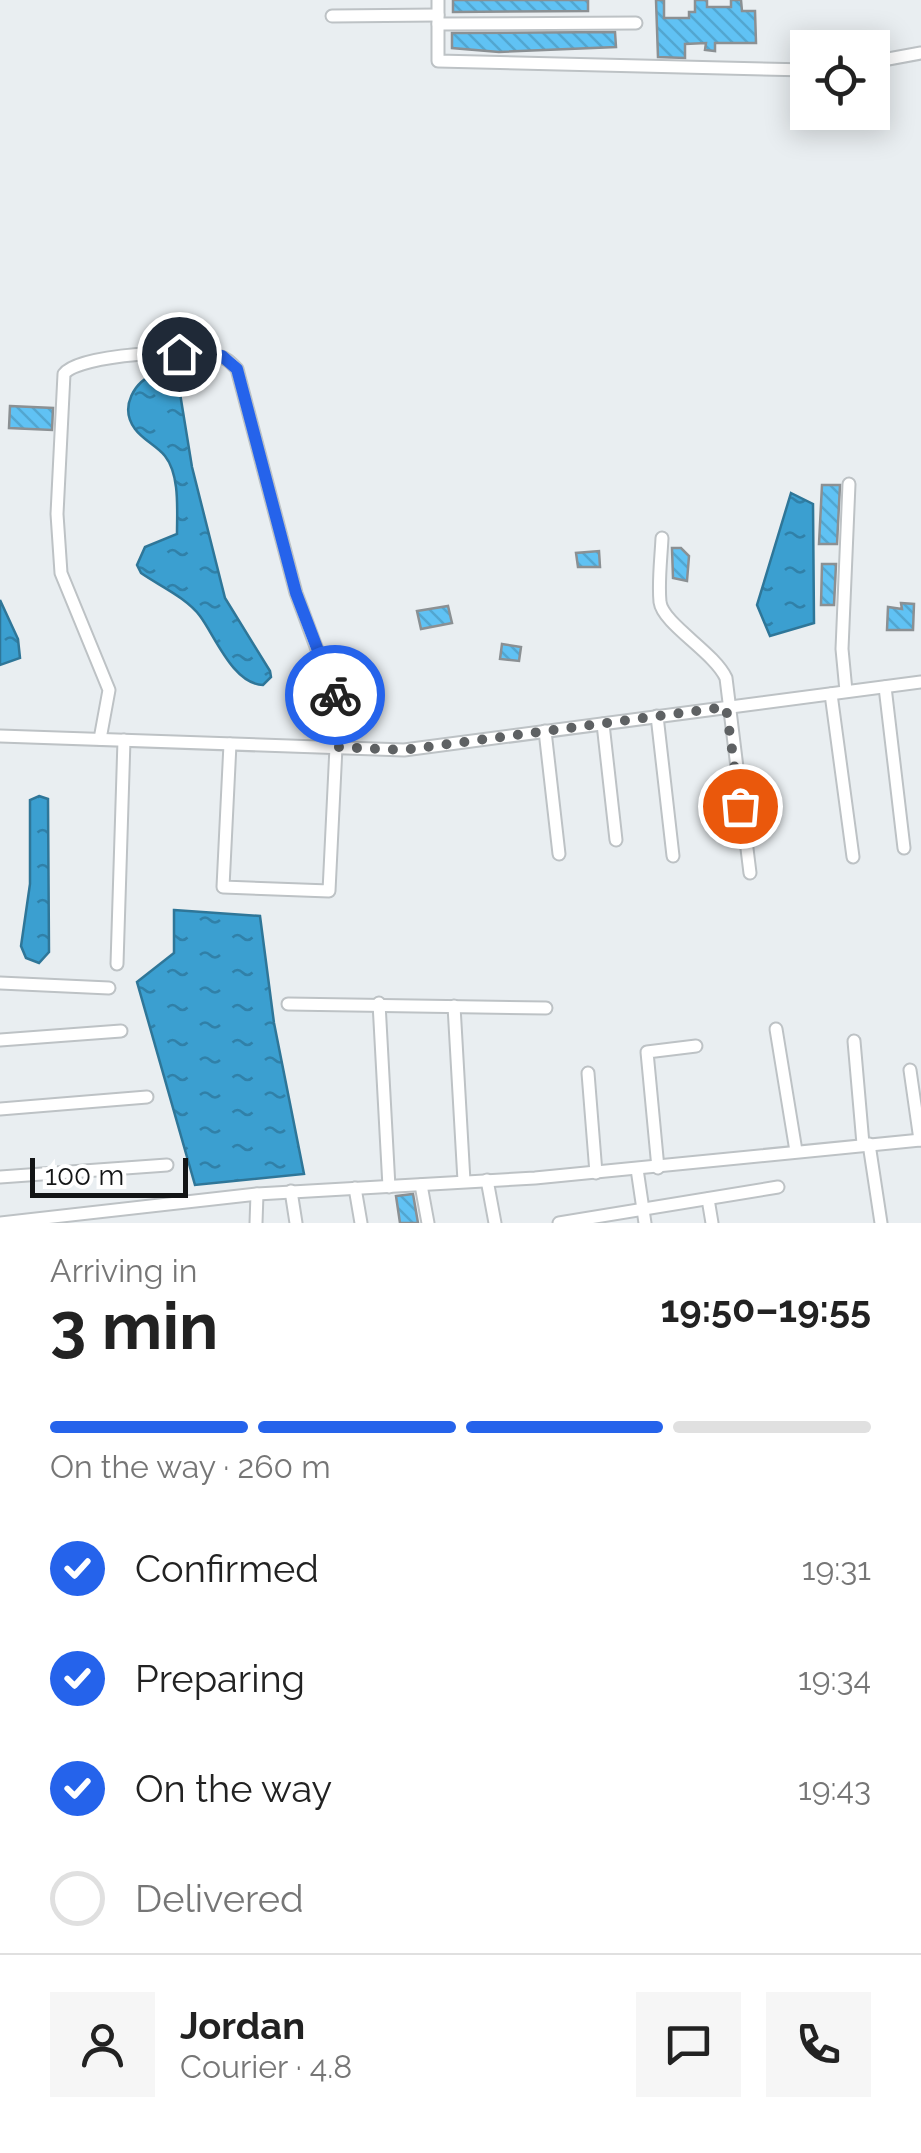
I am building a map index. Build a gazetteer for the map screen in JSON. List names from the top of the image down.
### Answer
{
  "scale_bar": "100 m",
  "page": {
    "scale": "100 m",
    "heading": ["3 min", "Arriving in", "19:50–19:55"],
    "panel": ["Jordan", "Courier · 4.8"],
    "bar": "On the way · 260 m",
    "list": [
      ["Confirmed", "19:31"],
      ["Preparing", "19:34"],
      ["On the way", "19:43"],
      "Delivered"
    ]
  }
}
